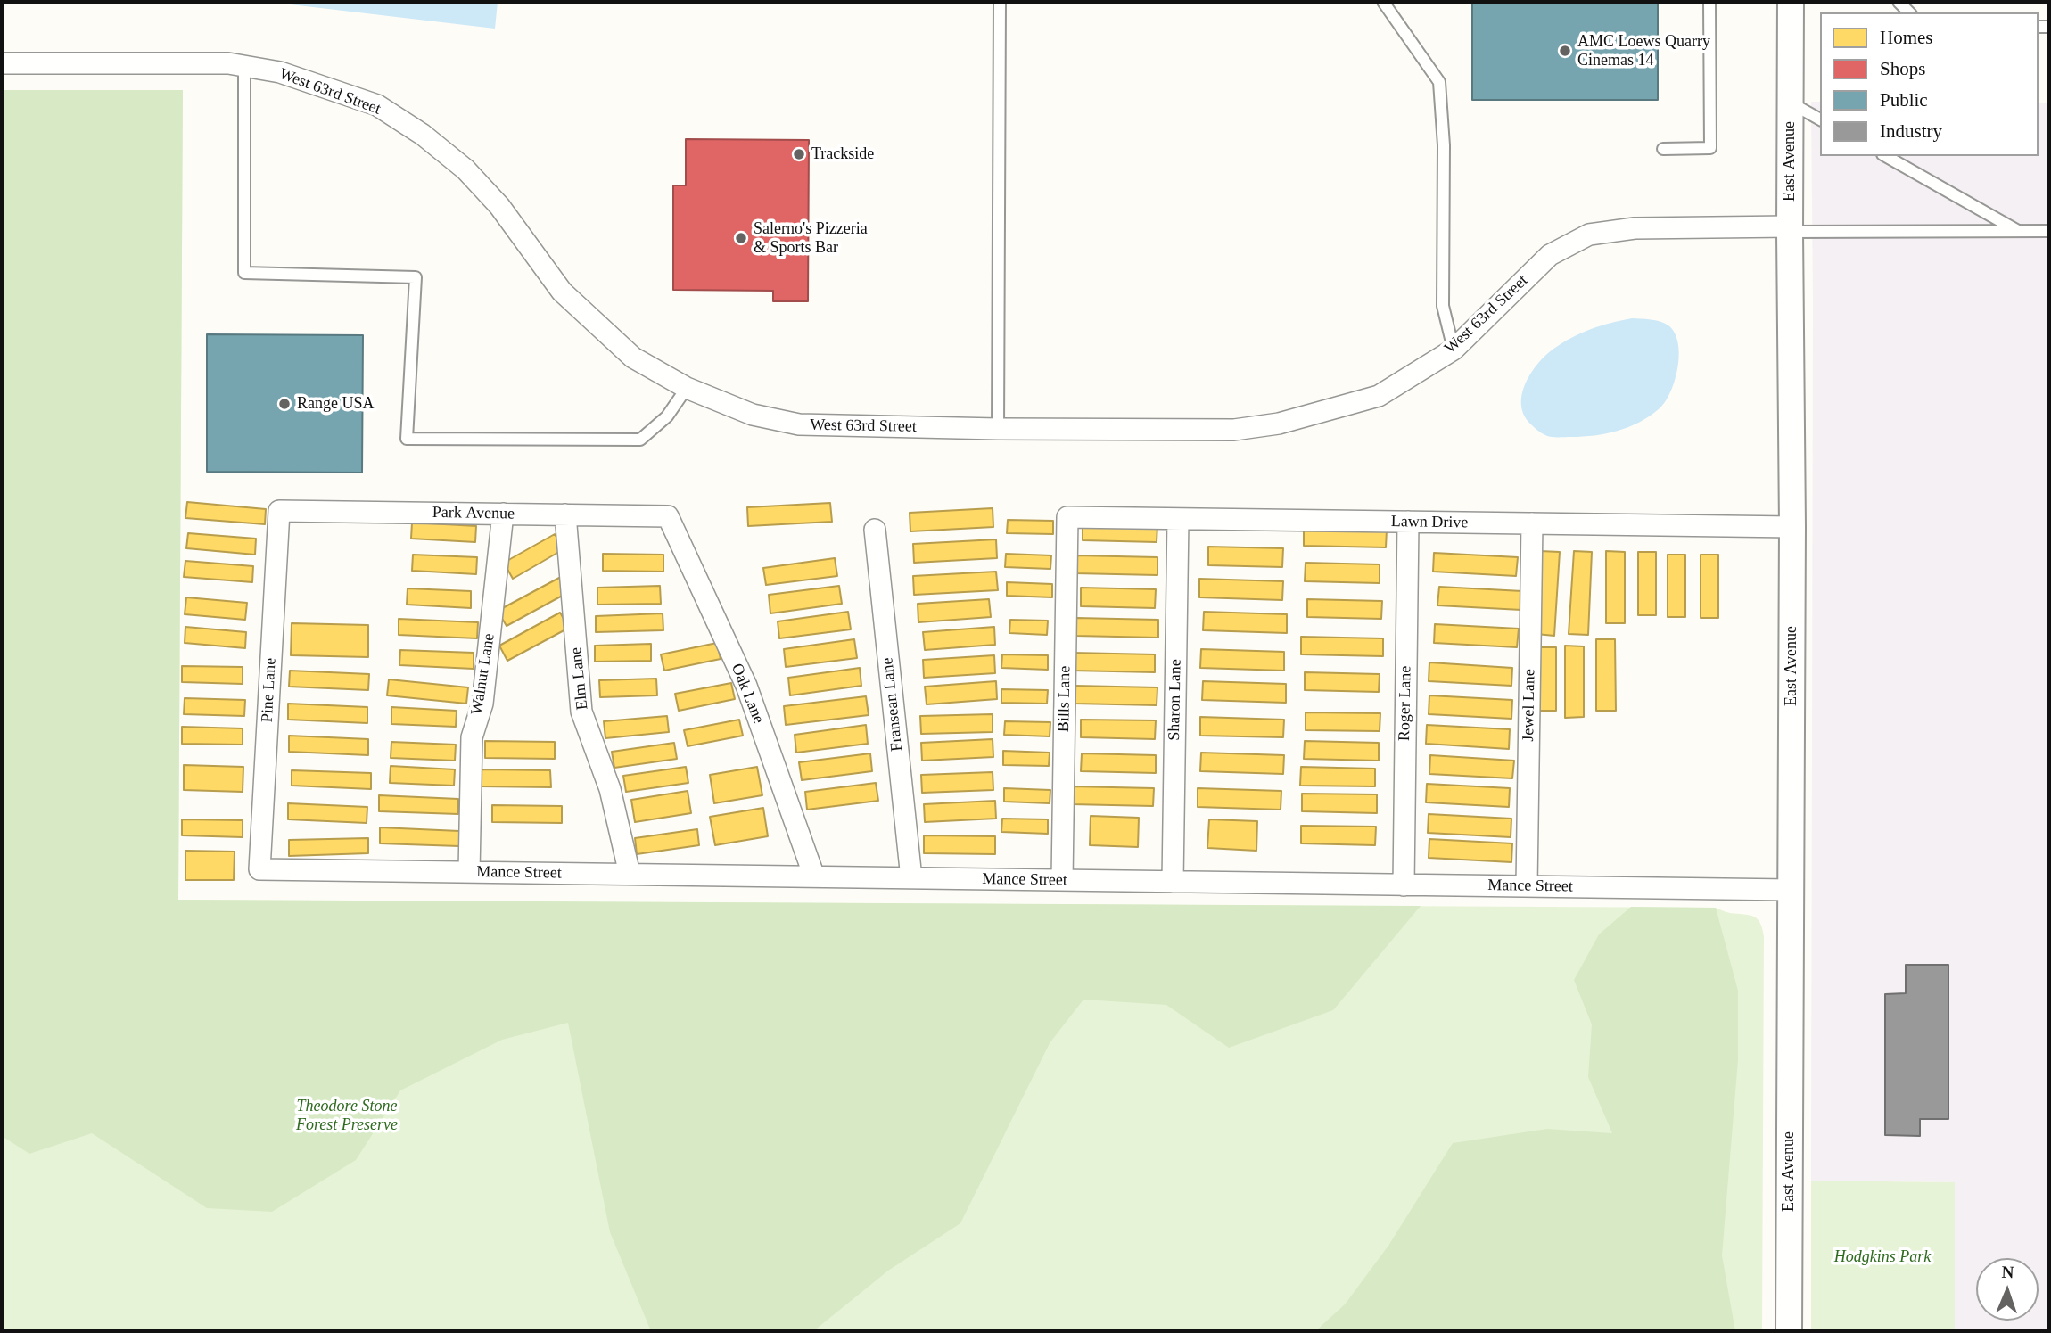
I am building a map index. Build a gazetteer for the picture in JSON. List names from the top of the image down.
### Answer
{
  "streets": {
    "street": [
      "West 63rd Street",
      "East Avenue",
      "Park Avenue",
      "Lawn Drive",
      "Walnut Lane",
      "Elm Lane",
      "Pine Lane",
      "Oak Lane",
      "Bills Lane",
      "Sharon Lane",
      "Roger Lane",
      "Fransean Lane",
      "Jewel Lane",
      "Mance Street"
    ]
  },
  "crossings": [
    ["West 63rd Street", "East Avenue"],
    ["East Avenue", "Lawn Drive"],
    ["East Avenue", "Mance Street"],
    ["Park Avenue", "Walnut Lane"],
    ["Park Avenue", "Elm Lane"],
    ["Park Avenue", "Pine Lane"],
    ["Park Avenue", "Oak Lane"],
    ["Lawn Drive", "Bills Lane"],
    ["Lawn Drive", "Sharon Lane"],
    ["Lawn Drive", "Roger Lane"],
    ["Lawn Drive", "Jewel Lane"],
    ["Walnut Lane", "Mance Street"],
    ["Elm Lane", "Mance Street"],
    ["Pine Lane", "Mance Street"],
    ["Oak Lane", "Mance Street"],
    ["Bills Lane", "Mance Street"],
    ["Sharon Lane", "Mance Street"],
    ["Roger Lane", "Mance Street"],
    ["Fransean Lane", "Mance Street"],
    ["Jewel Lane", "Mance Street"]
  ],
  "parks": ["Theodore Stone Forest Preserve", "Hodgkins Park"],
  "places": [
    "AMC Loews Quarry Cinemas 14",
    "Trackside",
    "Salerno's Pizzeria & Sports Bar",
    "Range USA"
  ],
  "legend": [
    "Homes",
    "Shops",
    "Public",
    "Industry"
  ],
  "north": "top"
}
